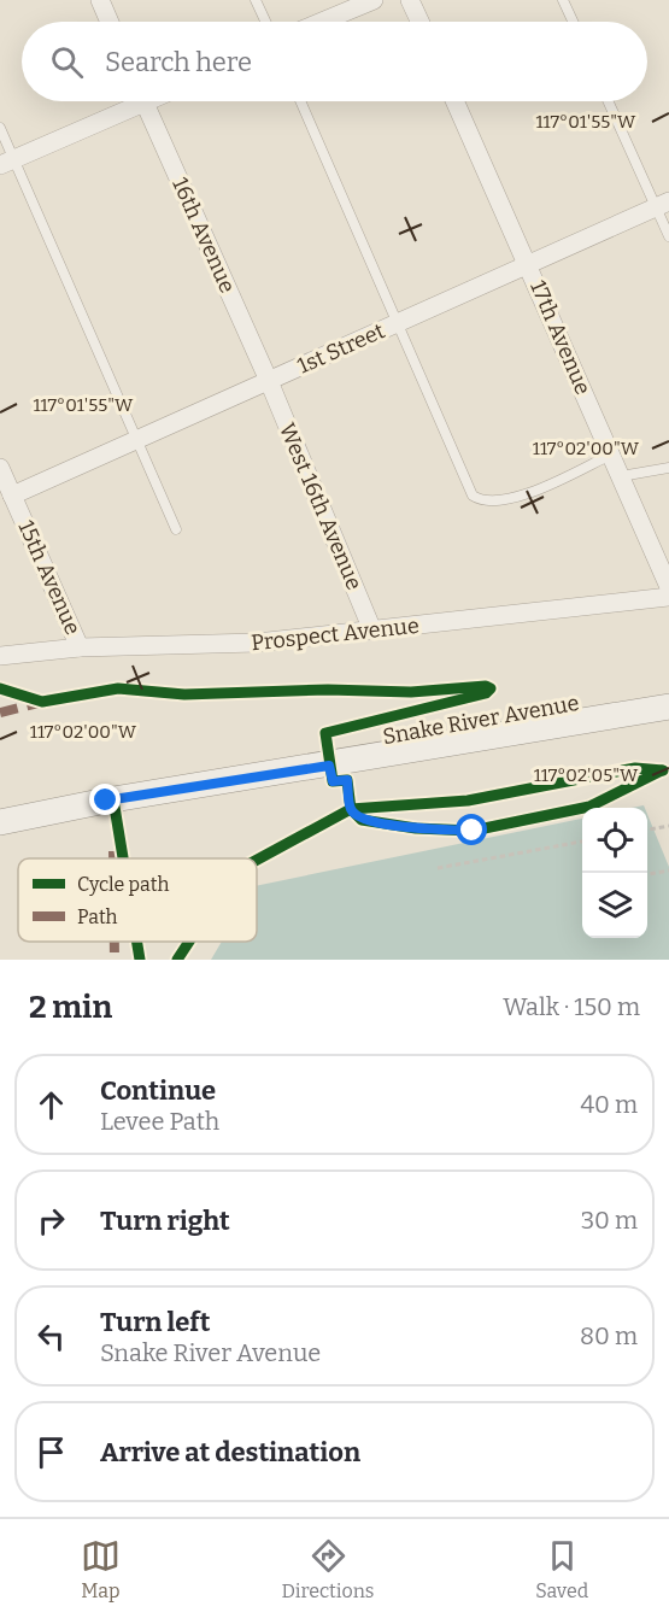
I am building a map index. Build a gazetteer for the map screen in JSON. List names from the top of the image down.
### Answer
{
  "streets": {
    "main road": ["Snake River Avenue"],
    "street": [
      "16th Avenue",
      "17th Avenue",
      "1st Street",
      "West 16th Avenue",
      "15th Avenue",
      "Prospect Avenue"
    ]
  },
  "crossings": [
    ["16th Avenue", "1st Street"],
    ["16th Avenue", "West 16th Avenue"],
    ["17th Avenue", "1st Street"],
    ["1st Street", "West 16th Avenue"],
    ["1st Street", "15th Avenue"],
    ["West 16th Avenue", "Prospect Avenue"],
    ["15th Avenue", "Prospect Avenue"]
  ],
  "legend": ["Cycle path", "Path"],
  "page": {
    "search": "Search here",
    "heading": ["2 min", "Walk · 150 m"],
    "list": [
      ["Continue", "Levee Path", "40 m"],
      ["Turn right", "30 m"],
      ["Turn left", "Snake River Avenue", "80 m"],
      "Arrive at destination"
    ],
    "nav": ["Map", "Directions", "Saved"]
  },
  "coordinates": ["117°01'55\"W", "117°02'00\"W", "117°02'05\"W"]
}
